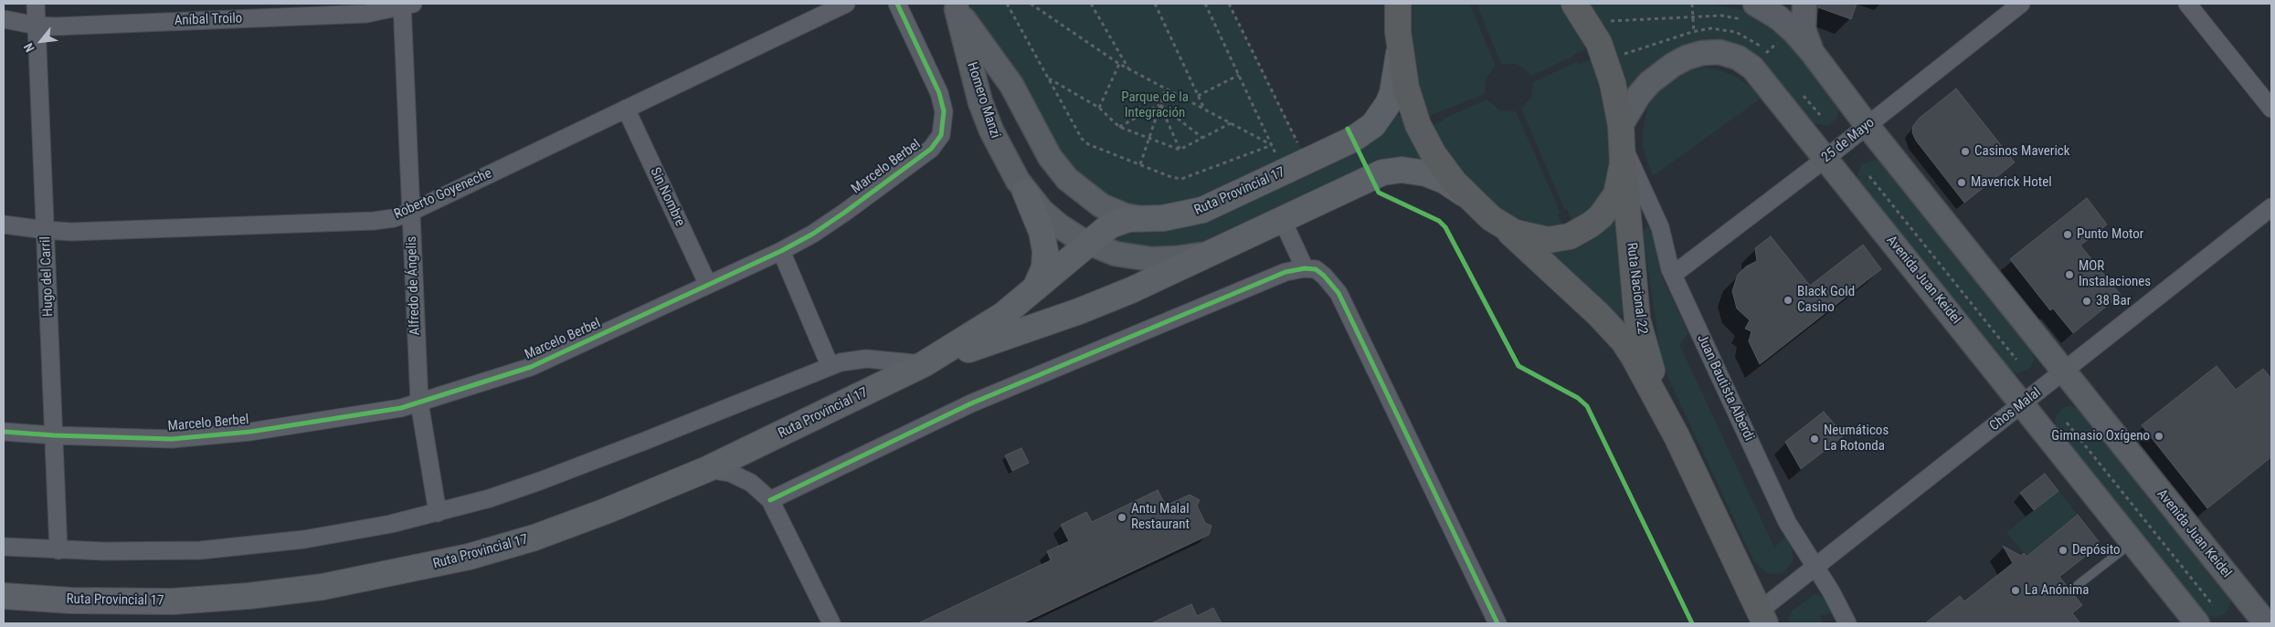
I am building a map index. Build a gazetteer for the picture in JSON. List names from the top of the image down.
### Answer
{
  "streets": {
    "highway": ["Ruta Nacional 22"],
    "main road": ["Homero Manzi", "Ruta Provincial 17", "Avenida Juan Keidel"],
    "street": [
      "Aníbal Troilo",
      "25 de Mayo",
      "Marcelo Berbel",
      "Roberto Goyeneche",
      "Sin Nombre",
      "Hugo del Carril",
      "Alfredo de Ángelis",
      "Juan Bautista Alberdi",
      "Chos Malal"
    ]
  },
  "crossings": [
    ["Aníbal Troilo", "Hugo del Carril"],
    ["Aníbal Troilo", "Alfredo de Ángelis"],
    ["Homero Manzi", "Ruta Provincial 17"],
    ["25 de Mayo", "Avenida Juan Keidel"],
    ["25 de Mayo", "Juan Bautista Alberdi"],
    ["Marcelo Berbel", "Sin Nombre"],
    ["Marcelo Berbel", "Hugo del Carril"],
    ["Marcelo Berbel", "Alfredo de Ángelis"],
    ["Roberto Goyeneche", "Sin Nombre"],
    ["Roberto Goyeneche", "Hugo del Carril"],
    ["Roberto Goyeneche", "Alfredo de Ángelis"],
    ["Avenida Juan Keidel", "Ruta Nacional 22"],
    ["Avenida Juan Keidel", "Juan Bautista Alberdi"],
    ["Avenida Juan Keidel", "Chos Malal"],
    ["Ruta Nacional 22", "Juan Bautista Alberdi"],
    ["Ruta Nacional 22", "Chos Malal"],
    ["Juan Bautista Alberdi", "Chos Malal"]
  ],
  "parks": ["Parque de la Integración"],
  "places": [
    "Casinos Maverick",
    "Maverick Hotel",
    "Punto Motor",
    "MOR Instalaciones",
    "Black Gold Casino",
    "38 Bar",
    "Gimnasio Oxígeno",
    "Neumáticos La Rotonda",
    "Antu Malal Restaurant",
    "Depósito",
    "La Anónima"
  ],
  "north": "bottom left"
}
